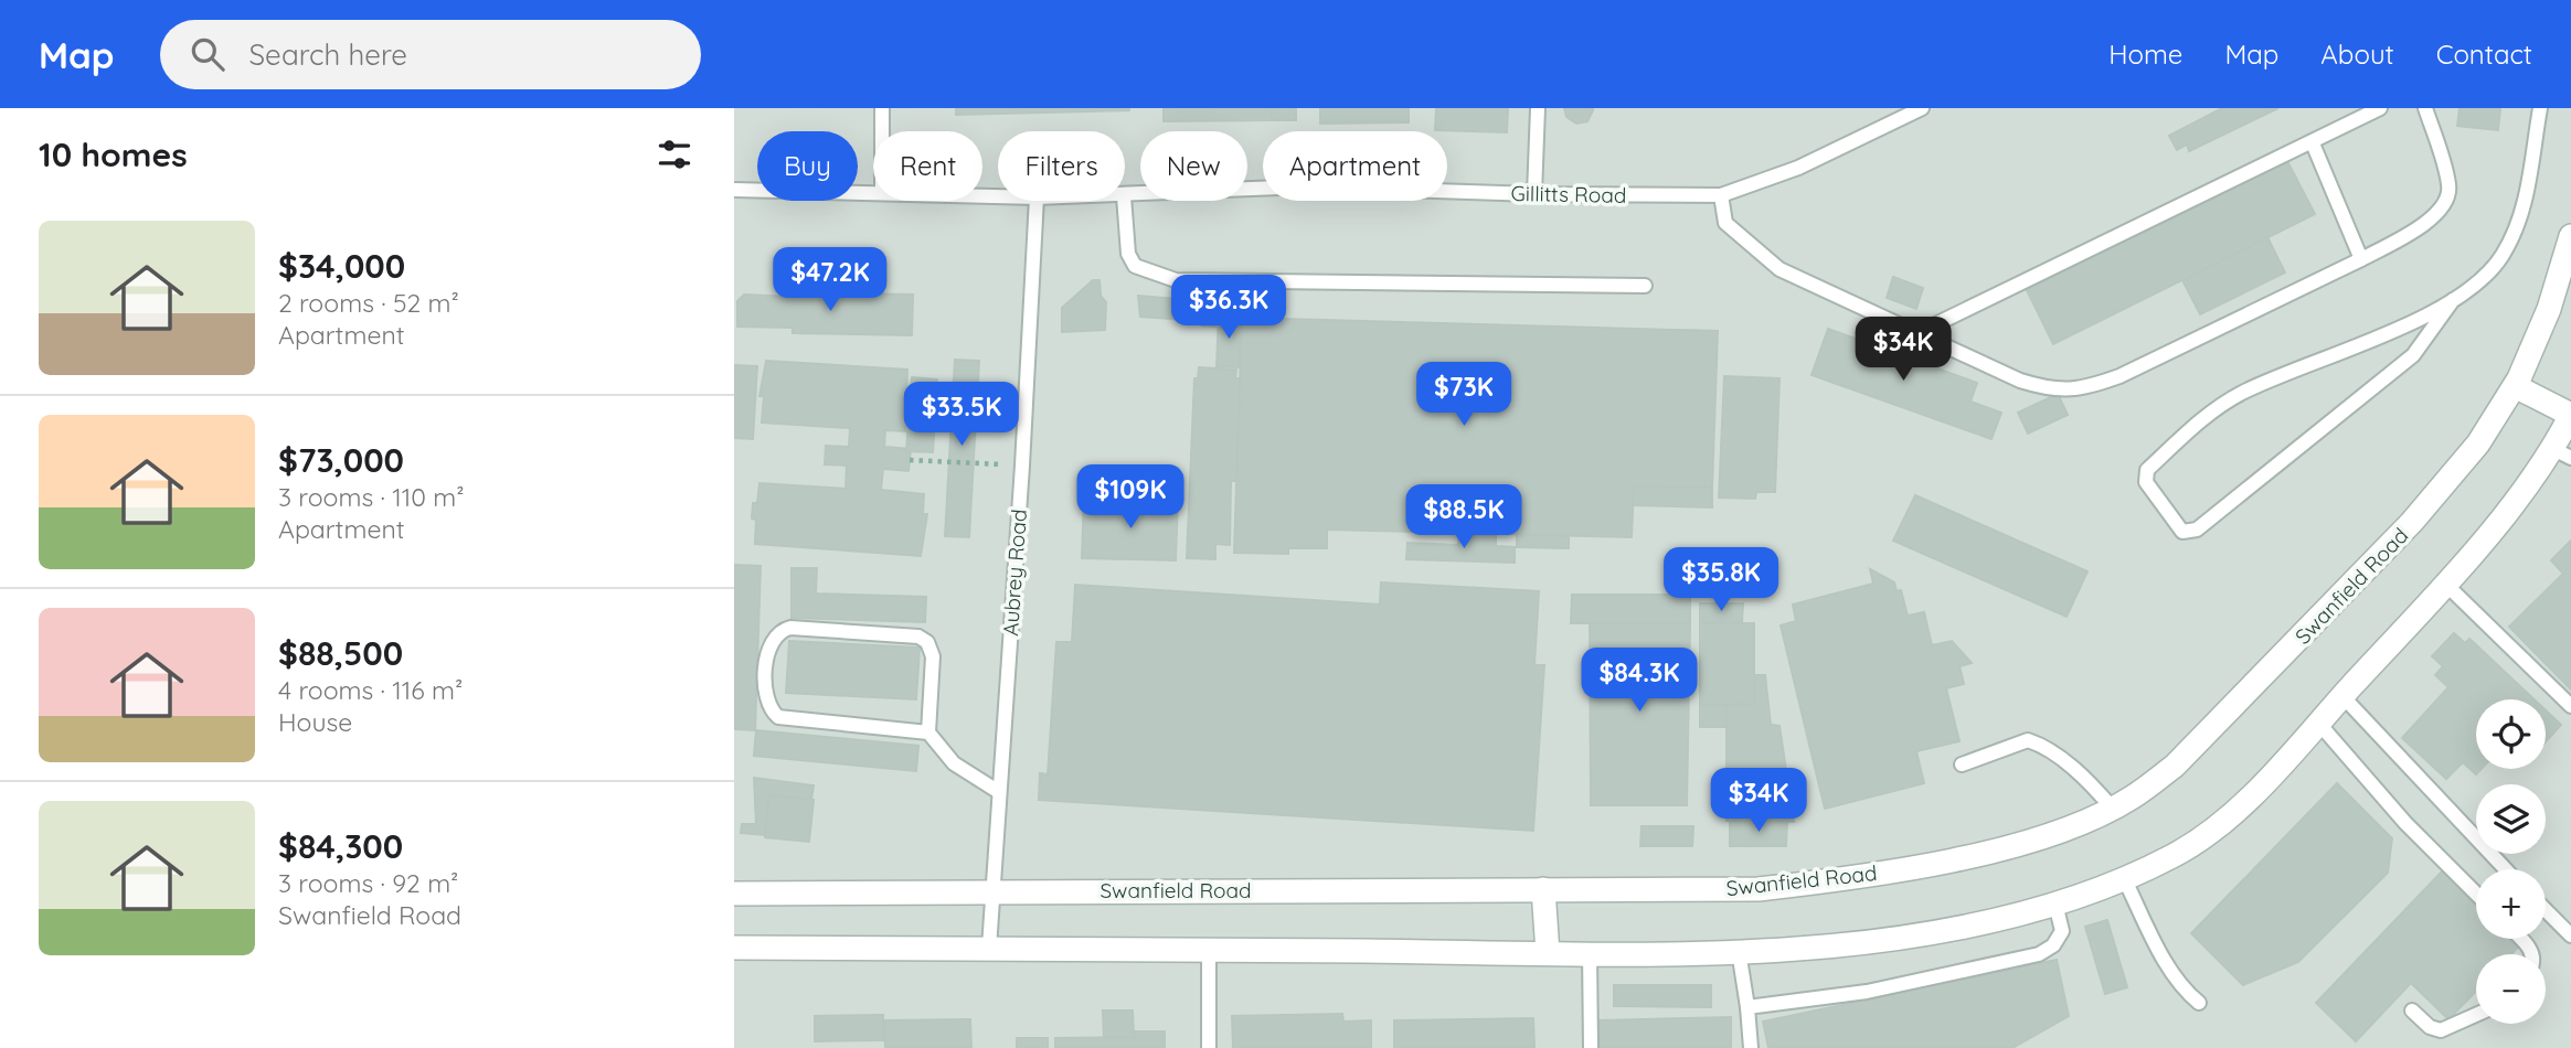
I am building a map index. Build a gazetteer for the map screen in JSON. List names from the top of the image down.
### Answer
{
  "streets": {
    "street": ["Swanfield Road"],
    "lane": ["Gillitts Road", "Aubrey Road"]
  },
  "crossings": [
    ["Aubrey Road", "Swanfield Road"]
  ],
  "page": {
    "header": "Map",
    "search": "Search here",
    "nav": [
      "Home",
      "Map",
      "About",
      "Contact"
    ],
    "heading": "10 homes",
    "chip": [
      "Buy",
      "Rent",
      "Filters",
      "New",
      "Apartment"
    ],
    "list": [
      {
        "name": "$34,000",
        "note": "2 rooms · 52 m² · Apartment"
      },
      {
        "name": "$73,000",
        "note": "3 rooms · 110 m² · Apartment"
      },
      {
        "name": "$88,500",
        "note": "4 rooms · 116 m² · House"
      },
      {
        "name": "$84,300",
        "note": "3 rooms · 92 m² · Swanfield Road"
      }
    ],
    "price": [
      "$47.2K",
      "$36.3K",
      "$34K",
      "$73K",
      "$33.5K",
      "$109K",
      "$88.5K",
      "$35.8K",
      "$84.3K",
      "$34K"
    ],
    "map_buttons": ["+", "−"]
  }
}
